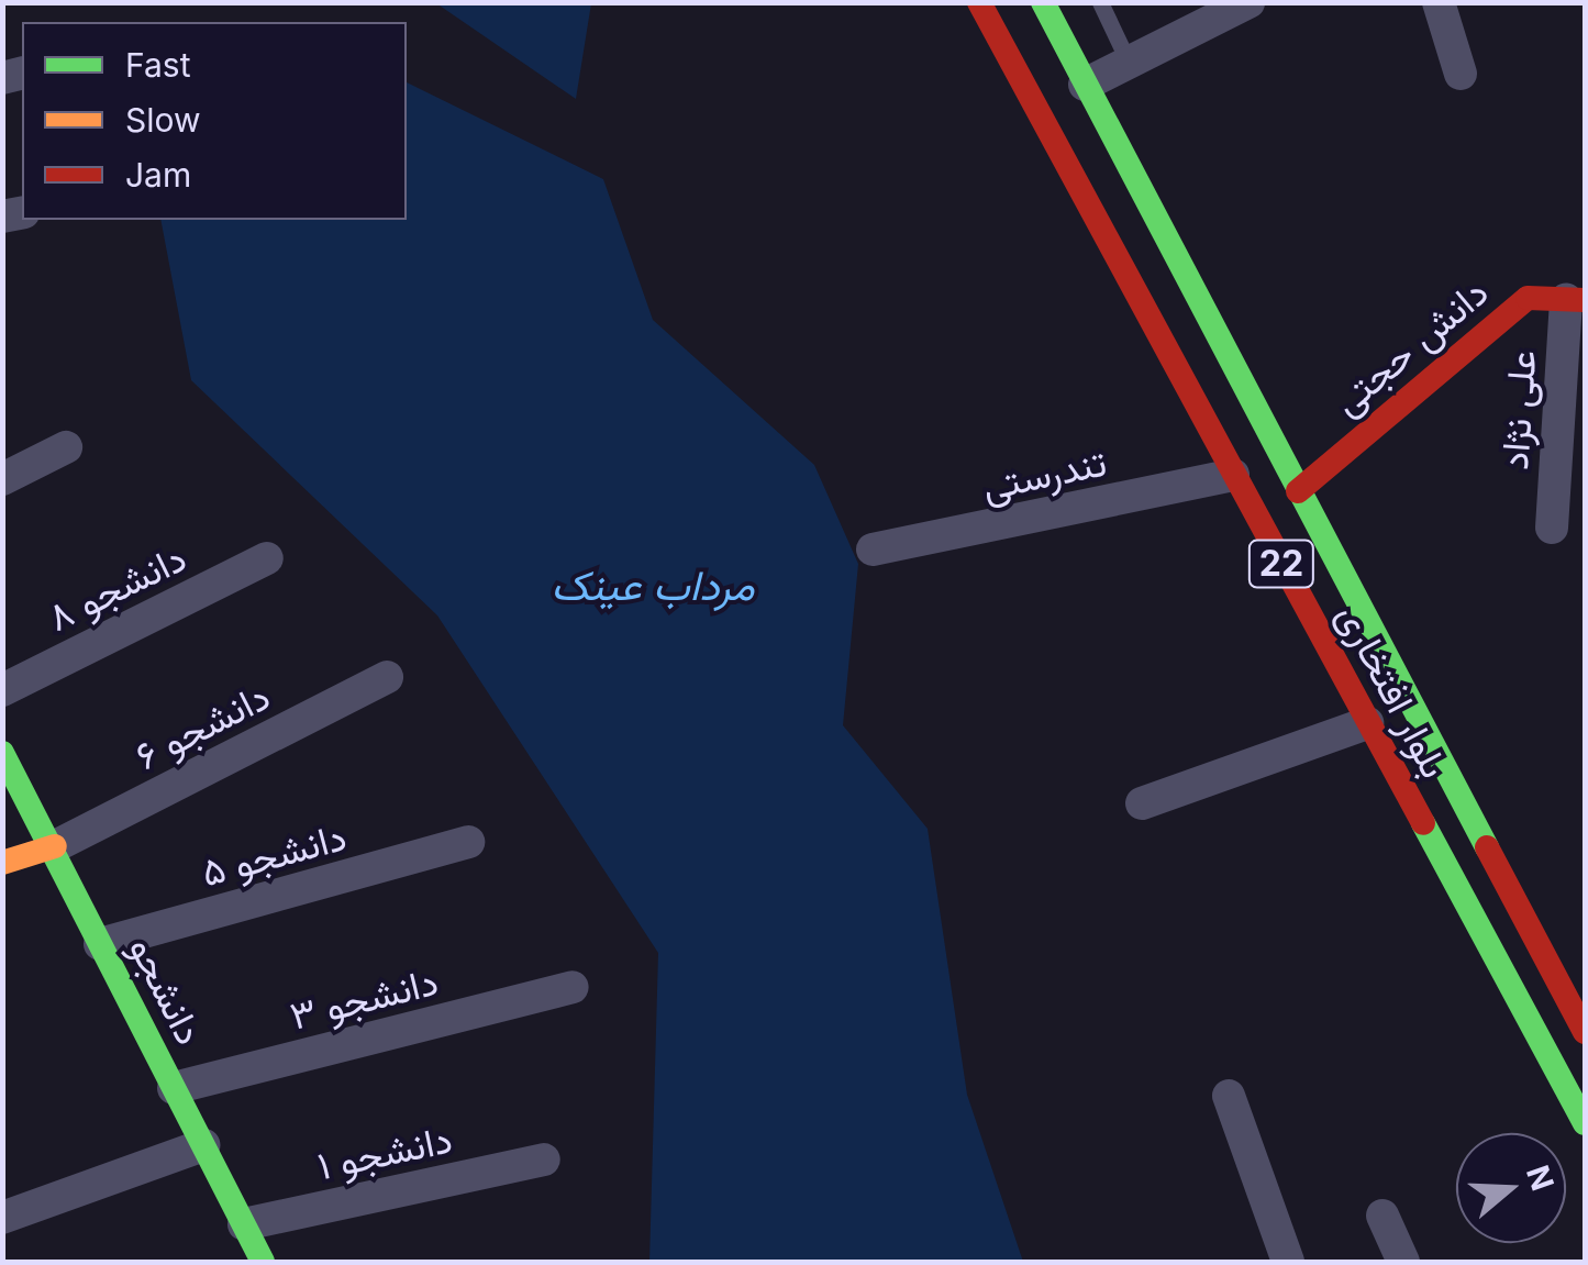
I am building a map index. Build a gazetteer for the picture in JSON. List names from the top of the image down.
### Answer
{
  "streets": {
    "main road": [
      "دانش حجتی",
      "22",
      "بلوار افتخاری",
      "دانشجو"
    ],
    "street": [
      "علی نژاد",
      "تندرستی",
      "دانشجو ۸",
      "دانشجو ۶",
      "دانشجو ۵",
      "دانشجو ۳",
      "دانشجو ۱"
    ]
  },
  "crossings": [
    ["دانش حجتی", "علی نژاد"],
    ["دانش حجتی", "بلوار افتخاری"],
    ["تندرستی", "بلوار افتخاری"],
    ["دانشجو ۶", "دانشجو"],
    ["دانشجو ۵", "دانشجو"],
    ["دانشجو", "دانشجو ۳"],
    ["دانشجو", "دانشجو ۱"]
  ],
  "water": ["مرداب عینک"],
  "legend": ["Fast", "Slow", "Jam"],
  "north": "right"
}
